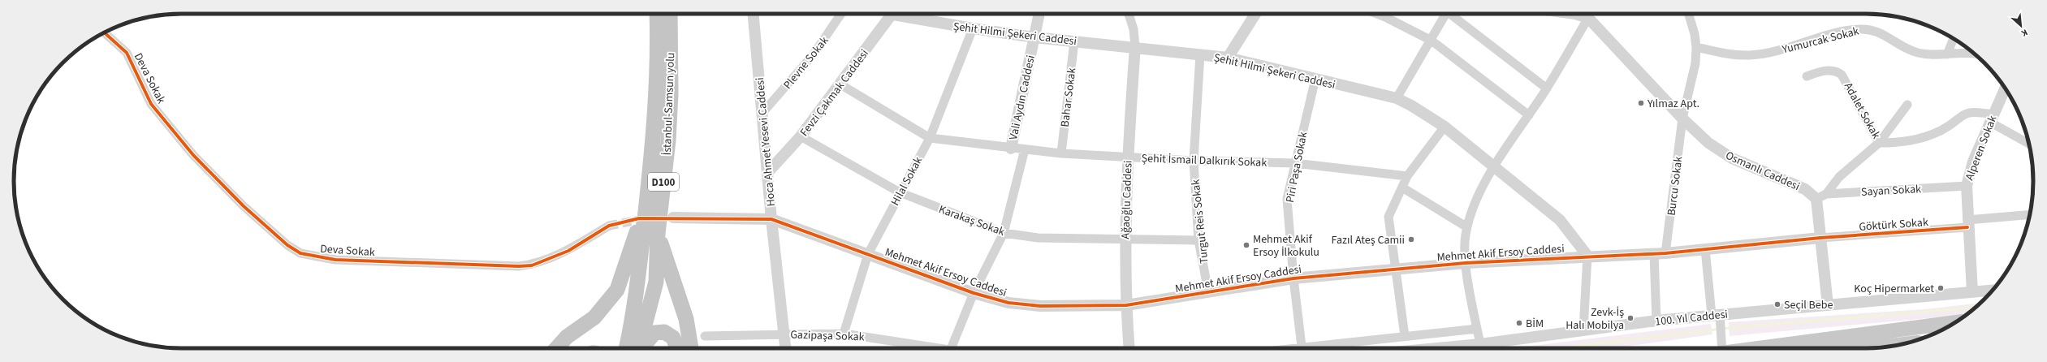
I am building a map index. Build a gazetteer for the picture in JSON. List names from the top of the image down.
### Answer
{
  "streets": {
    "highway": ["İstanbul-Samsun yolu", "D100"],
    "street": [
      "Şehit Hilmi Şekeri Caddesi",
      "Yumurcak Sokak",
      "Plevne Sokak",
      "Deva Sokak",
      "Fevzi Çakmak Caddesi",
      "Vali Aydın Caddesi",
      "Bahar Sokak",
      "Adalet Sokak",
      "Hoca Ahmet Yesevi Caddesi",
      "Alperen Sokak",
      "Şehit İsmail Dalkırık Sokak",
      "Piri Paşa Sokak",
      "Osmanlı Caddesi",
      "Hilal Sokak",
      "Burcu Sokak",
      "Sayan Sokak",
      "Ağaoğlu Caddesi",
      "Karakaş Sokak",
      "Turgut Reis Sokak",
      "Göktürk Sokak",
      "Mehmet Akif Ersoy Caddesi",
      "100. Yıl Caddesi",
      "Gazipaşa Sokak"
    ]
  },
  "crossings": [
    ["Şehit Hilmi Şekeri Caddesi", "Vali Aydın Caddesi"],
    ["Şehit Hilmi Şekeri Caddesi", "Bahar Sokak"],
    ["Şehit Hilmi Şekeri Caddesi", "Piri Paşa Sokak"],
    ["Şehit Hilmi Şekeri Caddesi", "Hilal Sokak"],
    ["Şehit Hilmi Şekeri Caddesi", "Ağaoğlu Caddesi"],
    ["Şehit Hilmi Şekeri Caddesi", "Turgut Reis Sokak"],
    ["Şehit Hilmi Şekeri Caddesi", "Mehmet Akif Ersoy Caddesi"],
    ["Yumurcak Sokak", "Burcu Sokak"],
    ["Plevne Sokak", "Hoca Ahmet Yesevi Caddesi"],
    ["Fevzi Çakmak Caddesi", "Hoca Ahmet Yesevi Caddesi"],
    ["Fevzi Çakmak Caddesi", "Şehit İsmail Dalkırık Sokak"],
    ["Fevzi Çakmak Caddesi", "Karakaş Sokak"],
    ["Vali Aydın Caddesi", "Şehit İsmail Dalkırık Sokak"],
    ["Bahar Sokak", "Şehit İsmail Dalkırık Sokak"],
    ["Adalet Sokak", "Alperen Sokak"],
    ["Hoca Ahmet Yesevi Caddesi", "Mehmet Akif Ersoy Caddesi"],
    ["Hoca Ahmet Yesevi Caddesi", "Gazipaşa Sokak"],
    ["Alperen Sokak", "Sayan Sokak"],
    ["Alperen Sokak", "Göktürk Sokak"],
    ["Alperen Sokak", "100. Yıl Caddesi"],
    ["Şehit İsmail Dalkırık Sokak", "Piri Paşa Sokak"],
    ["Şehit İsmail Dalkırık Sokak", "Hilal Sokak"],
    ["Şehit İsmail Dalkırık Sokak", "Ağaoğlu Caddesi"],
    ["Şehit İsmail Dalkırık Sokak", "Turgut Reis Sokak"],
    ["Piri Paşa Sokak", "Mehmet Akif Ersoy Caddesi"],
    ["Osmanlı Caddesi", "Burcu Sokak"],
    ["Osmanlı Caddesi", "Sayan Sokak"],
    ["Hilal Sokak", "Karakaş Sokak"],
    ["Hilal Sokak", "Mehmet Akif Ersoy Caddesi"],
    ["Hilal Sokak", "Gazipaşa Sokak"],
    ["Burcu Sokak", "Mehmet Akif Ersoy Caddesi"],
    ["Burcu Sokak", "100. Yıl Caddesi"],
    ["Ağaoğlu Caddesi", "Karakaş Sokak"],
    ["Ağaoğlu Caddesi", "Mehmet Akif Ersoy Caddesi"],
    ["Karakaş Sokak", "Turgut Reis Sokak"],
    ["Turgut Reis Sokak", "Mehmet Akif Ersoy Caddesi"],
    ["Göktürk Sokak", "Mehmet Akif Ersoy Caddesi"]
  ],
  "places": [
    "Yılmaz Apt.",
    "Fazıl Ateş Camii",
    "Mehmet Akif Ersoy İlkokulu",
    "Koç Hipermarket",
    "Seçil Bebe",
    "Zevk-İş Halı Mobilya",
    "BİM"
  ],
  "north": "bottom right"
}
